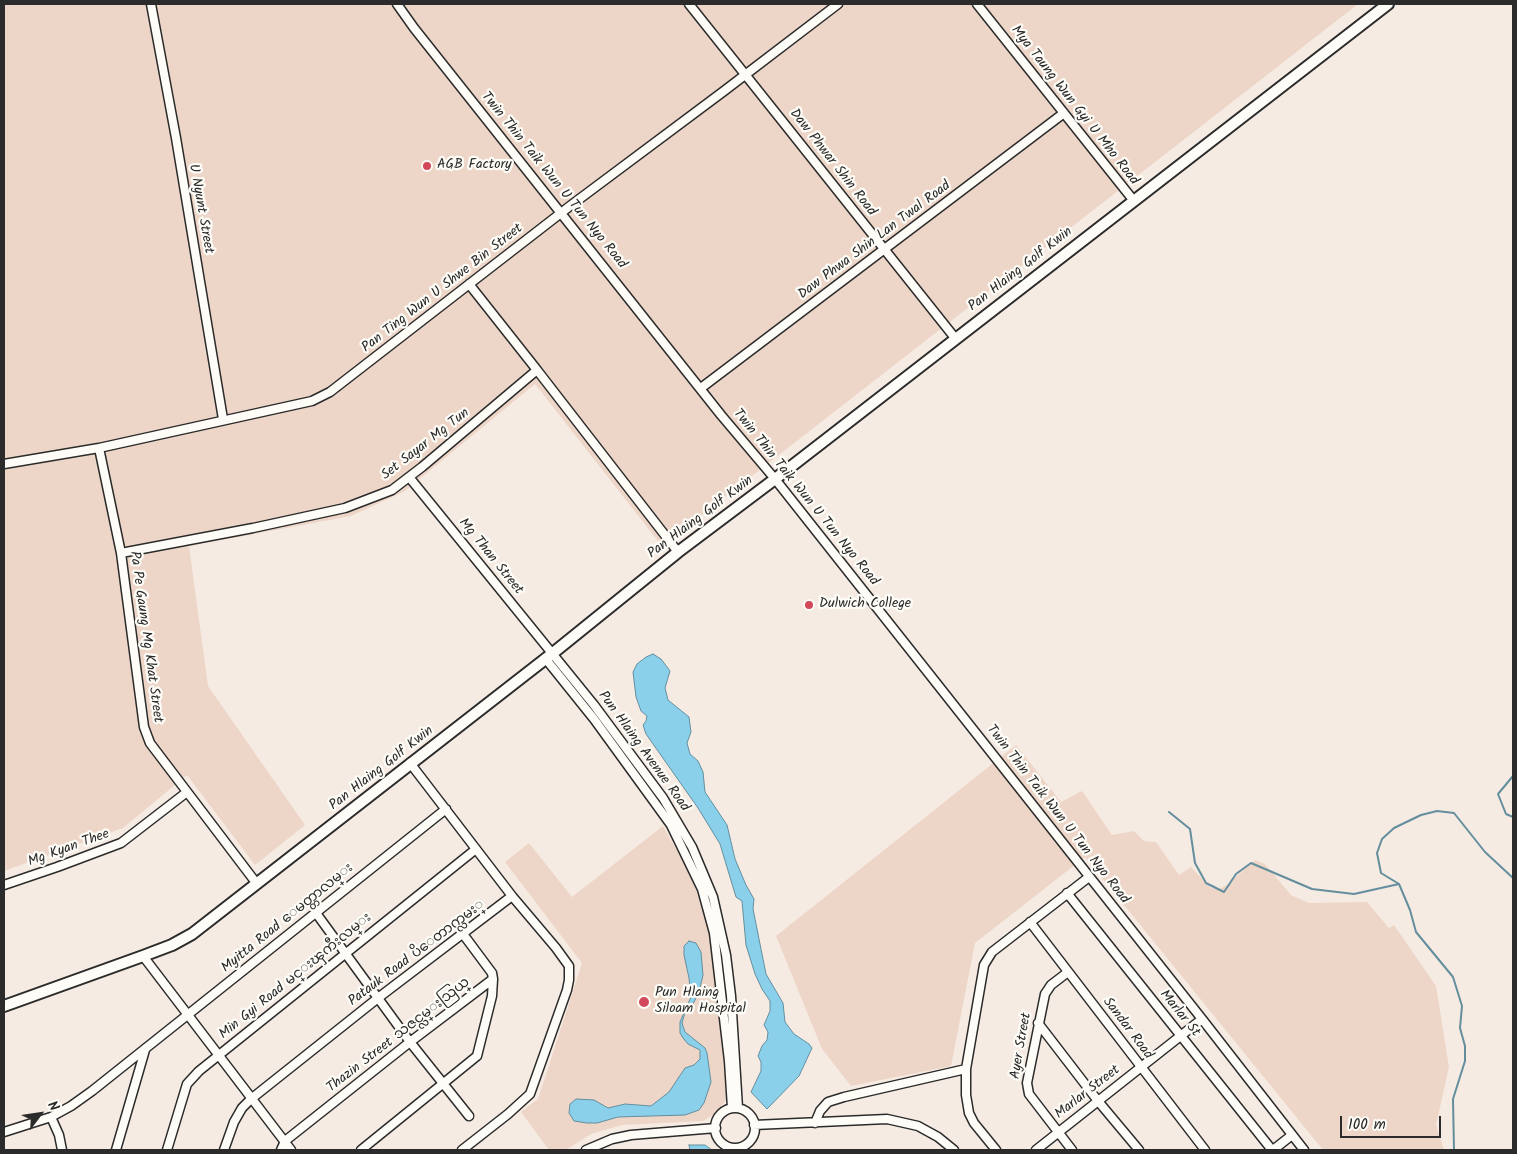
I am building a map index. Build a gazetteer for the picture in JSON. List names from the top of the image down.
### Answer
{
  "streets": {
    "street": [
      "Mya Taung Wun Gyi U Mho Road",
      "Daw Phwar Shin Road",
      "Twin Thin Taik Wun U Tun Nyo Road",
      "U Nyunt Street",
      "Daw Phwa Shin Lan Twal Road",
      "Pan Hlaing Golf Kwin",
      "Pan Ting Wun U Shwe Bin Street",
      "Set Sayar Mg Tun",
      "Mg Than Street",
      "Pa Pe Gaung Mg Khat Street",
      "Pun Hlaing Avenue Road",
      "Mg Kyan Thee",
      "Myitta Road ေမတ္တာလမ္း",
      "Patauk Road ပိေတာက္လမး္",
      "Min Gyi Road မင္းၾကီးလမ္း",
      "Marlar St",
      "Sandar Road",
      "Thazin Street သဇင္လမ္းသြယ္",
      "Ayer Street",
      "Marlar Street"
    ]
  },
  "crossings": [
    ["Mya Taung Wun Gyi U Mho Road", "Daw Phwa Shin Lan Twal Road"],
    ["Mya Taung Wun Gyi U Mho Road", "Pan Hlaing Golf Kwin"],
    ["Daw Phwar Shin Road", "Daw Phwa Shin Lan Twal Road"],
    ["Daw Phwar Shin Road", "Pan Hlaing Golf Kwin"],
    ["Daw Phwar Shin Road", "Pan Ting Wun U Shwe Bin Street"],
    ["Twin Thin Taik Wun U Tun Nyo Road", "Daw Phwa Shin Lan Twal Road"],
    ["Twin Thin Taik Wun U Tun Nyo Road", "Pan Hlaing Golf Kwin"],
    ["Twin Thin Taik Wun U Tun Nyo Road", "Pan Ting Wun U Shwe Bin Street"],
    ["Twin Thin Taik Wun U Tun Nyo Road", "Marlar Street"],
    ["U Nyunt Street", "Pan Ting Wun U Shwe Bin Street"],
    ["Pan Hlaing Golf Kwin", "Mg Than Street"],
    ["Pan Hlaing Golf Kwin", "Pa Pe Gaung Mg Khat Street"],
    ["Pan Hlaing Golf Kwin", "Pun Hlaing Avenue Road"],
    ["Pan Ting Wun U Shwe Bin Street", "Pa Pe Gaung Mg Khat Street"],
    ["Set Sayar Mg Tun", "Mg Than Street"],
    ["Set Sayar Mg Tun", "Pa Pe Gaung Mg Khat Street"],
    ["Mg Than Street", "Pun Hlaing Avenue Road"],
    ["Pa Pe Gaung Mg Khat Street", "Mg Kyan Thee"],
    ["Marlar St", "Marlar Street"],
    ["Sandar Road", "Ayer Street"],
    ["Sandar Road", "Marlar Street"],
    ["Ayer Street", "Marlar Street"]
  ],
  "places": ["AGB Factory", "Dulwich College", "Pun Hlaing Siloam Hospital"],
  "scale_bar": "100 m",
  "north": "top right"
}
